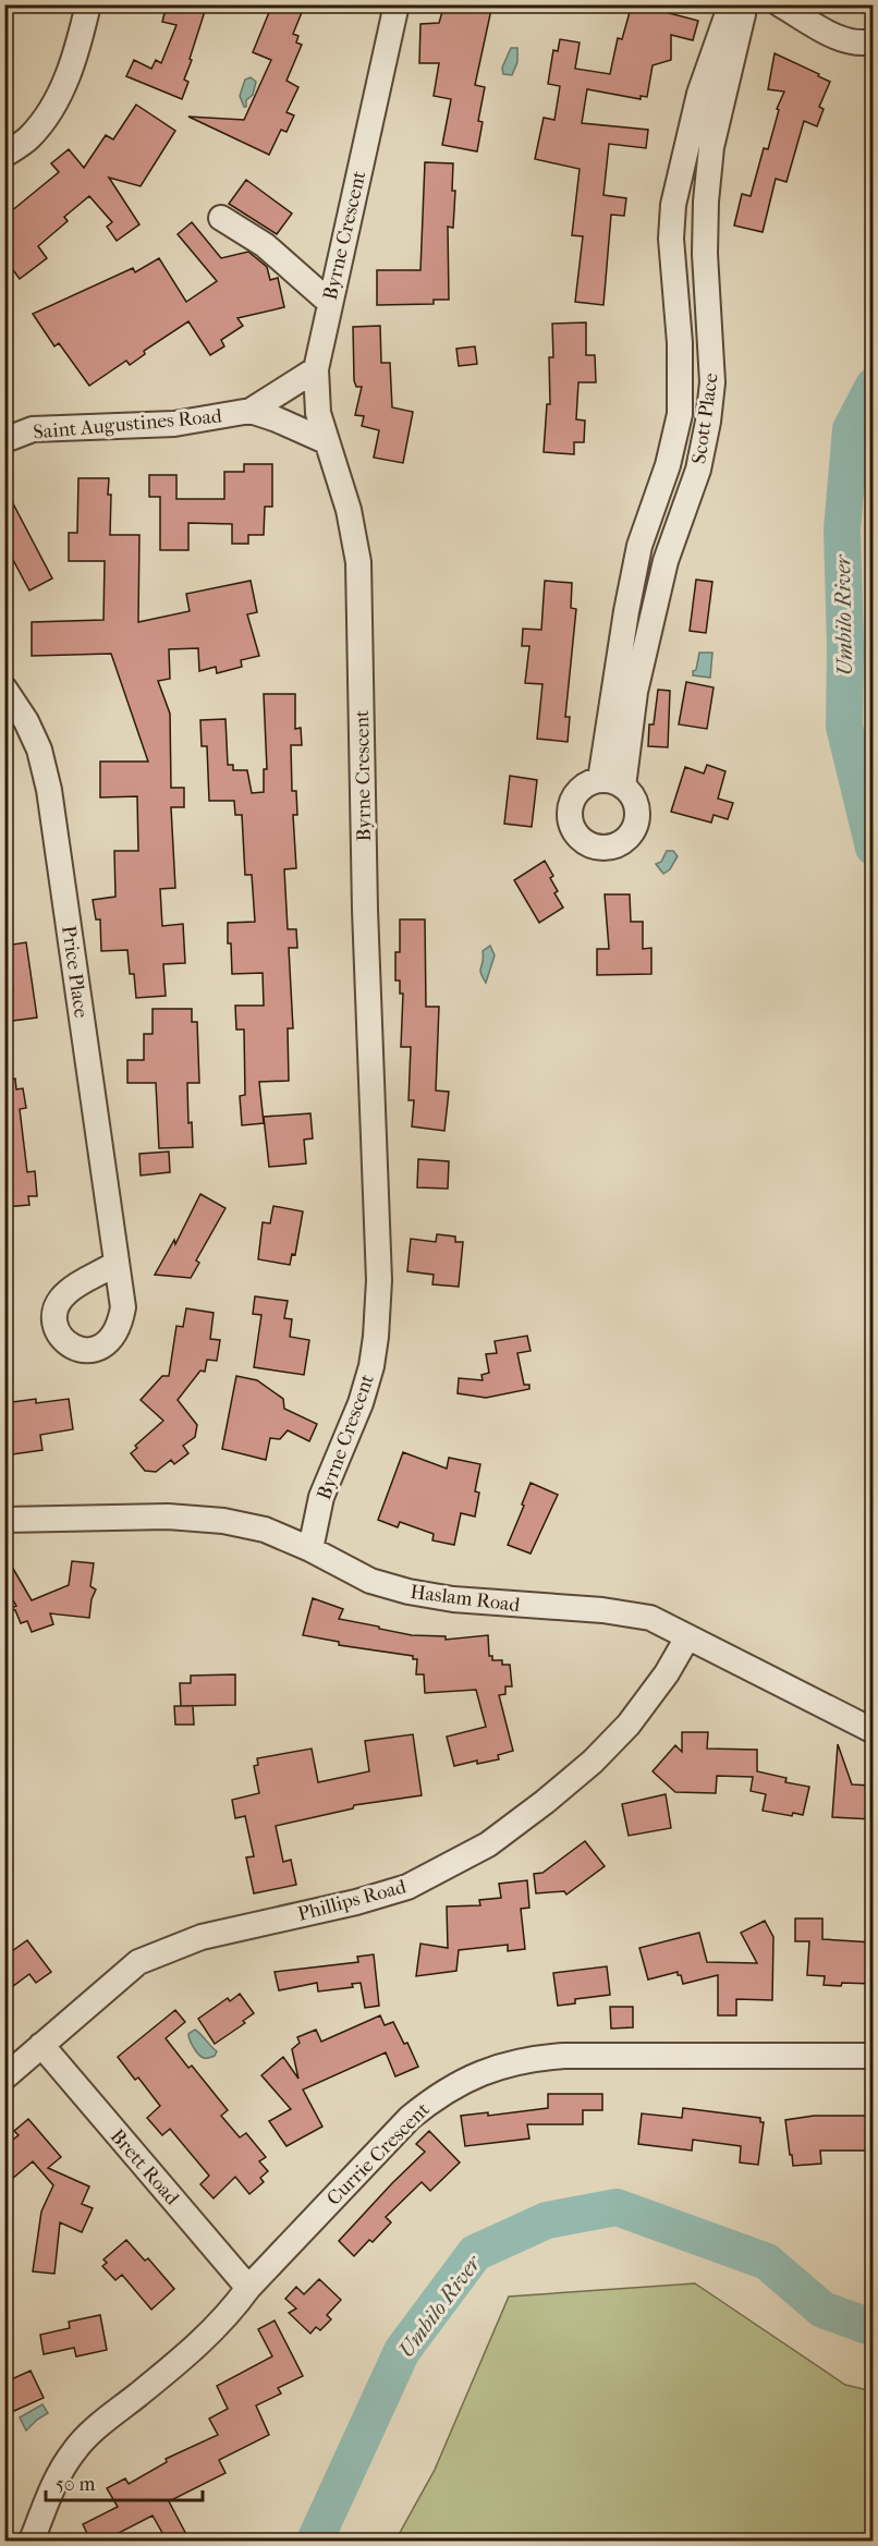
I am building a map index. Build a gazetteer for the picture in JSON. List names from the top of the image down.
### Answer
{
  "streets": {
    "street": [
      "Byrne Crescent",
      "Scott Place",
      "Saint Augustines Road",
      "Price Place",
      "Haslam Road",
      "Phillips Road",
      "Currie Crescent",
      "Brett Road"
    ]
  },
  "crossings": [
    ["Byrne Crescent", "Saint Augustines Road"],
    ["Byrne Crescent", "Haslam Road"],
    ["Haslam Road", "Phillips Road"],
    ["Phillips Road", "Brett Road"],
    ["Currie Crescent", "Brett Road"]
  ],
  "water": ["Umbilo River"],
  "scale_bar": "50 m"
}
